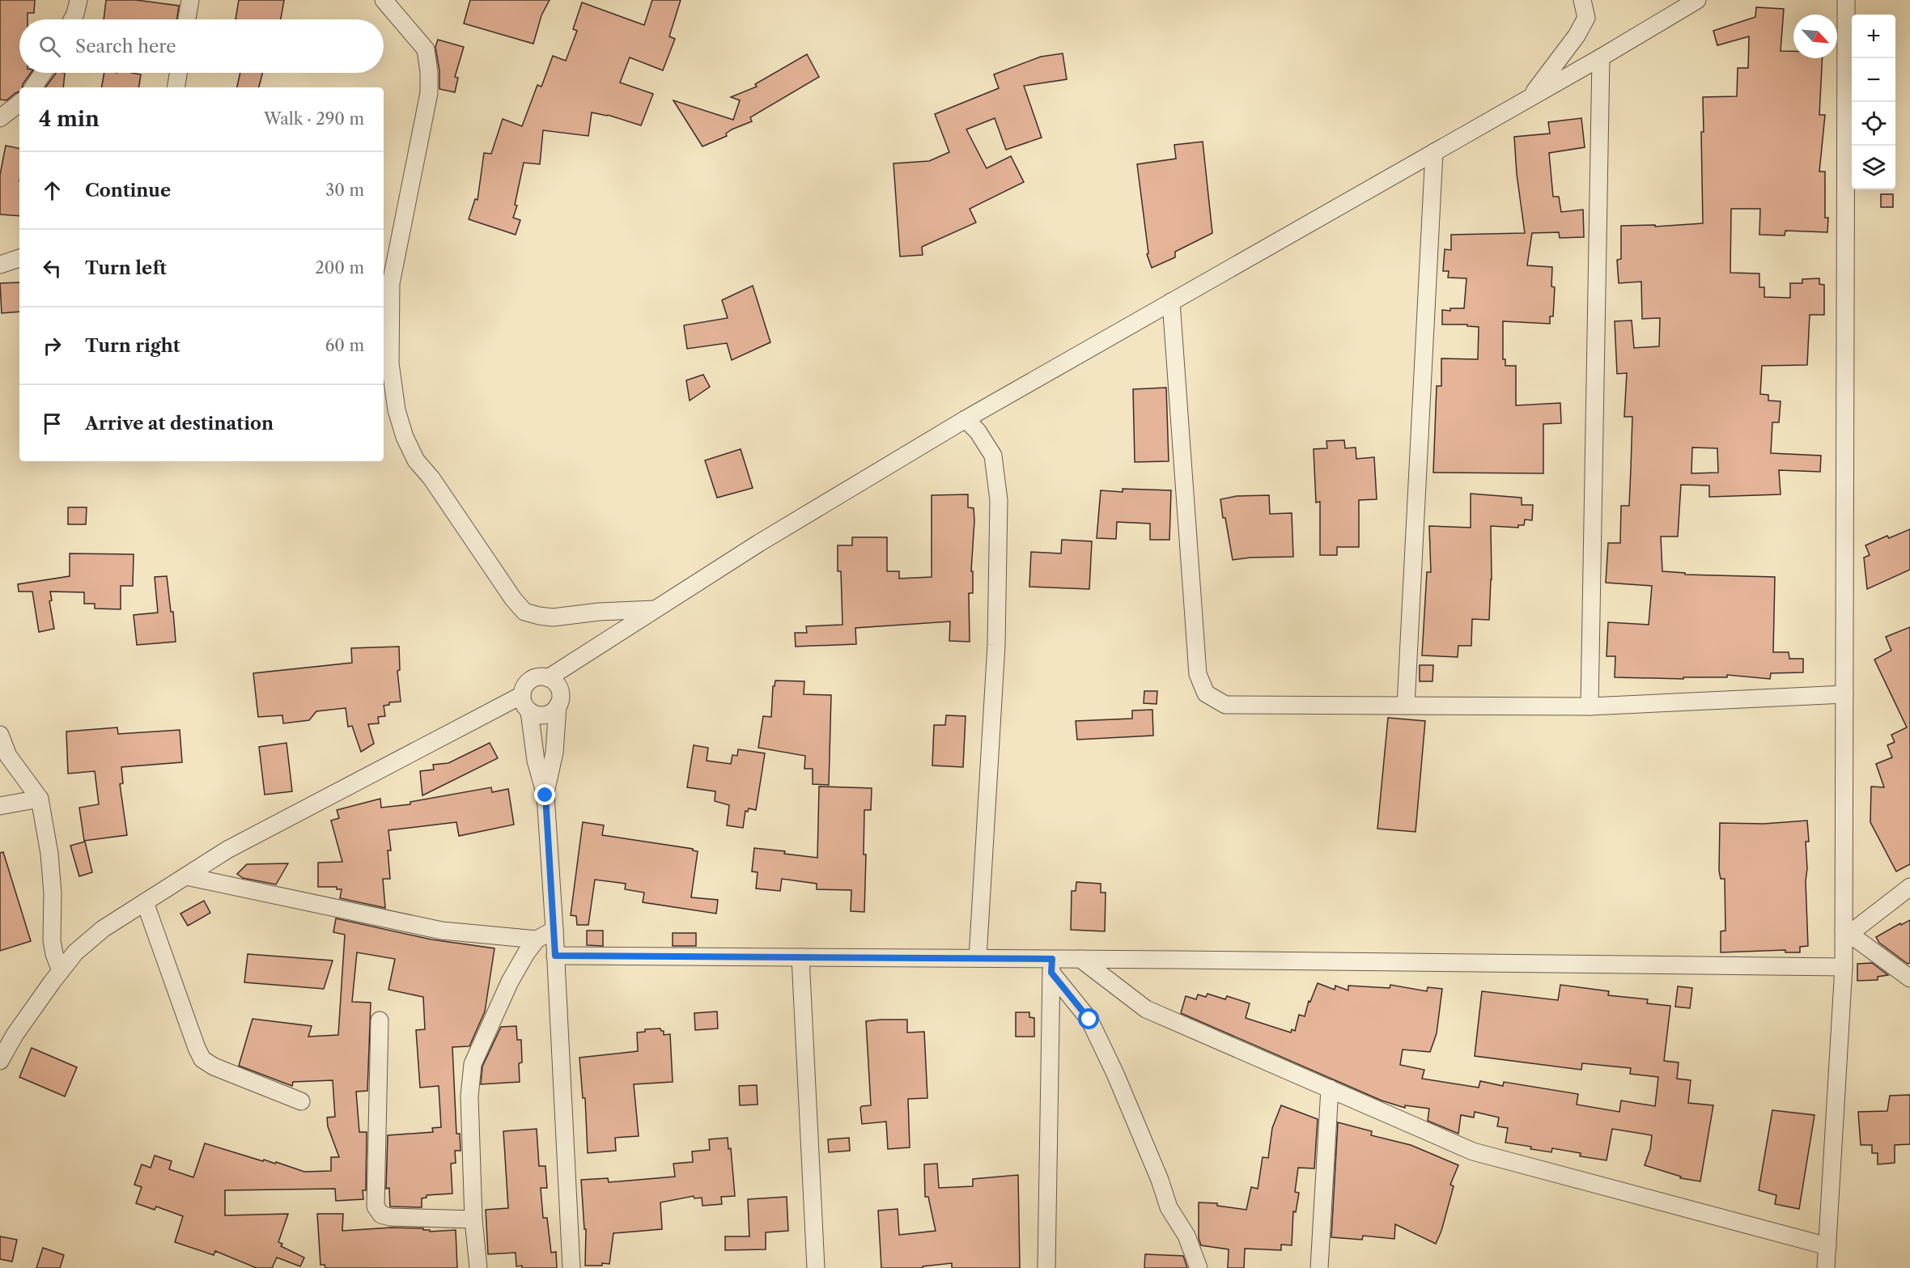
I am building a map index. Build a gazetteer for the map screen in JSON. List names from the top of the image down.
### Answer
{
  "north": "bottom right",
  "page": {
    "map_buttons": ["+", "−"],
    "search": "Search here",
    "heading": ["4 min", "Walk · 290 m"],
    "list": [
      ["Continue", "30 m"],
      ["Turn left", "200 m"],
      ["Turn right", "60 m"],
      "Arrive at destination"
    ]
  }
}
